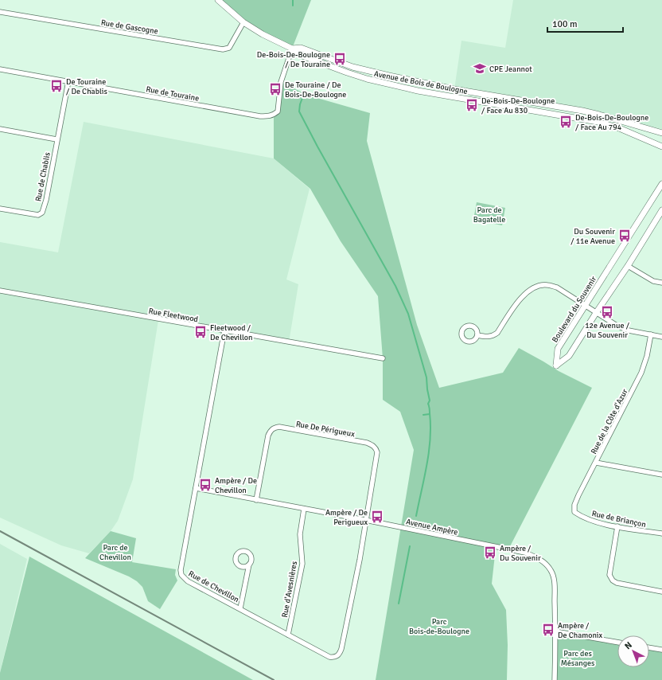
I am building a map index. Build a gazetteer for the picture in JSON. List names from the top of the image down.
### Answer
{
  "streets": {
    "street": [
      "Rue de Gascogne",
      "Avenue de Bois de Boulogne",
      "Rue de Touraine",
      "Rue de Chablis",
      "Boulevard du Souvenir",
      "Rue Fleetwood",
      "Rue de la Côte d'Azur",
      "Rue De Périgueux",
      "Rue de Briançon",
      "Avenue Ampère",
      "Rue de Chevillon",
      "Rue d'Avesnières"
    ]
  },
  "crossings": [
    ["Rue de Gascogne", "Avenue de Bois de Boulogne"],
    ["Avenue de Bois de Boulogne", "Rue de Touraine"],
    ["Rue de Touraine", "Rue de Chablis"],
    ["Rue Fleetwood", "Rue de Chevillon"],
    ["Rue de la Côte d'Azur", "Rue de Briançon"],
    ["Rue De Périgueux", "Avenue Ampère"],
    ["Rue De Périgueux", "Rue de Chevillon"],
    ["Avenue Ampère", "Rue de Chevillon"],
    ["Avenue Ampère", "Rue d'Avesnières"],
    ["Rue de Chevillon", "Rue d'Avesnières"]
  ],
  "parks": [
    "Parc de Bagatelle",
    "Parc de Chevillon",
    "Parc Bois-de-Boulogne",
    "Parc des Mésanges"
  ],
  "places": {
    "bus stop": [
      "De-Bois-De-Boulogne / De Touraine",
      "De Touraine / De Chablis",
      "De Touraine / De Bois-De-Boulogne",
      "De-Bois-De-Boulogne / Face Au 830",
      "De-Bois-De-Boulogne / Face Au 794",
      "Du Souvenir / 11e Avenue",
      "12e Avenue / Du Souvenir",
      "Fleetwood / De Chevillon",
      "Ampère / De Chevillon",
      "Ampère / De Perigueux",
      "Ampère / Du Souvenir",
      "Ampère / De Chamonix"
    ],
    "school or university": ["CPE Jeannot"]
  },
  "scale_bar": "100 m",
  "north": "top left"
}
